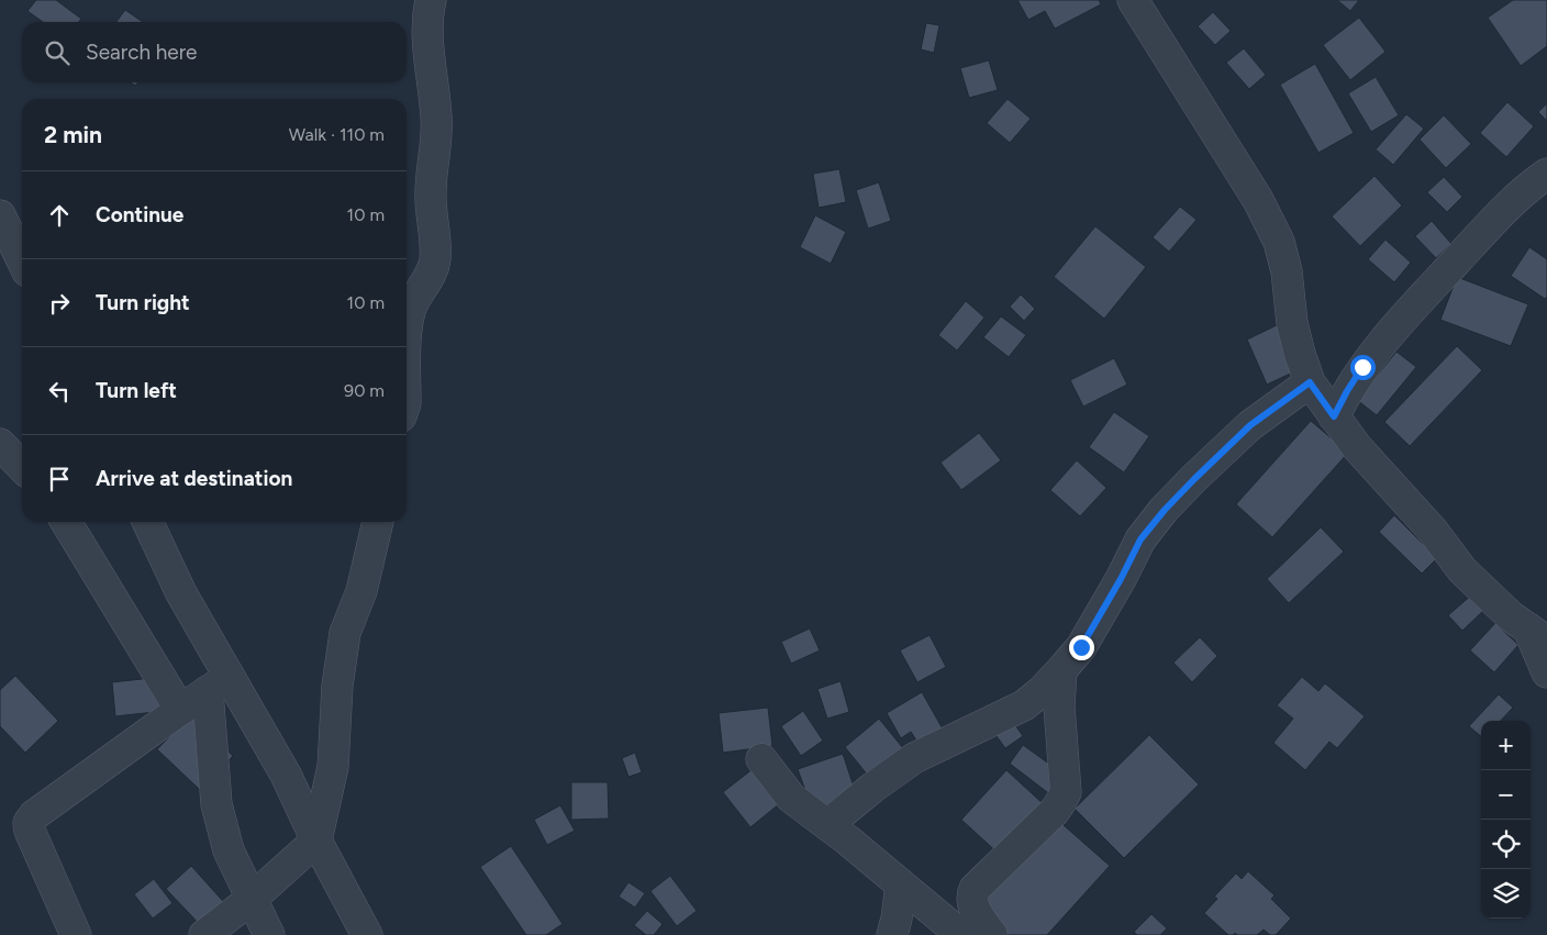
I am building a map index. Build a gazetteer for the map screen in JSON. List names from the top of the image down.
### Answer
{
  "page": {
    "search": "Search here",
    "heading": ["2 min", "Walk · 110 m"],
    "list": [
      ["Continue", "10 m"],
      ["Turn right", "10 m"],
      ["Turn left", "90 m"],
      "Arrive at destination"
    ],
    "map_buttons": ["+", "−"]
  }
}
